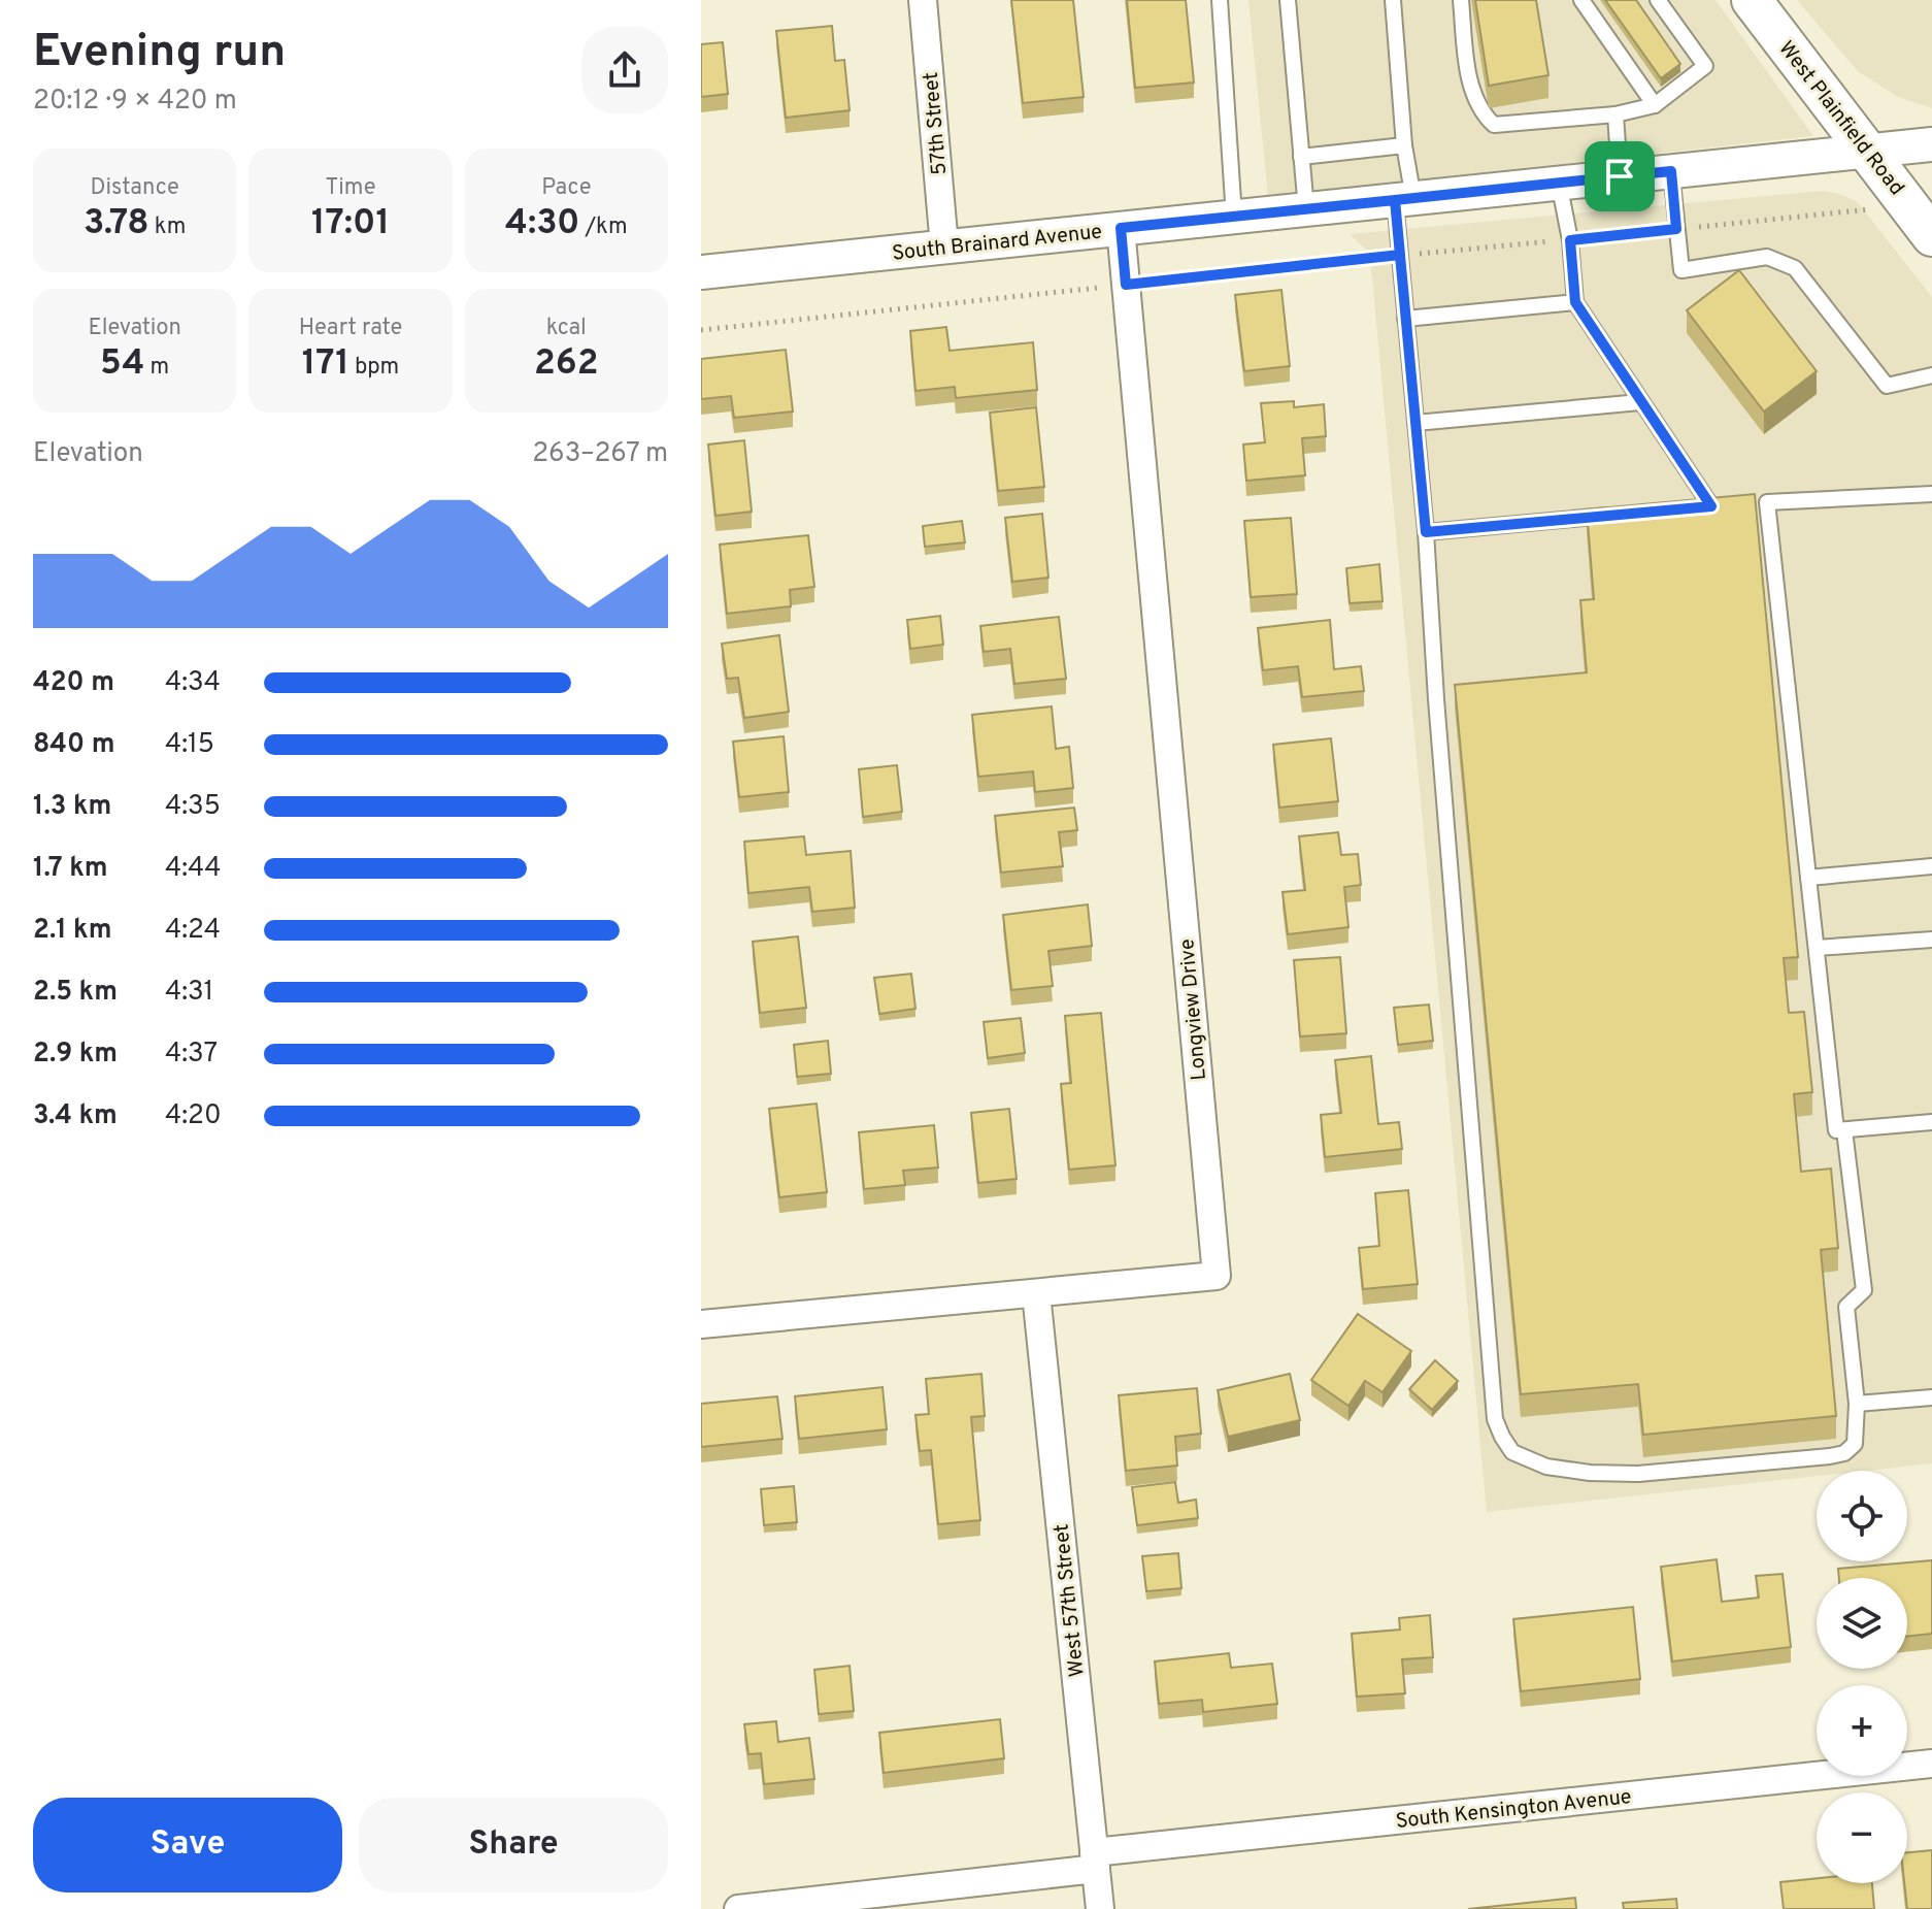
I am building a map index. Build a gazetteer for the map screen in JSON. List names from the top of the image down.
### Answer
{
  "streets": {
    "main road": ["West Plainfield Road"],
    "street": [
      "57th Street",
      "South Brainard Avenue",
      "Longview Drive",
      "West 57th Street",
      "South Kensington Avenue"
    ]
  },
  "crossings": [
    ["West Plainfield Road", "South Brainard Avenue"],
    ["57th Street", "South Brainard Avenue"],
    ["South Brainard Avenue", "Longview Drive"],
    ["Longview Drive", "West 57th Street"],
    ["West 57th Street", "South Kensington Avenue"]
  ],
  "page": {
    "heading": ["Evening run", "20:12 · 9 × 420 m"],
    "stats": [
      ["Distance", "3.78 km"],
      ["Time", "17:01"],
      ["Pace", "4:30 /km"],
      ["Elevation", "54 m"],
      ["Heart rate", "171 bpm"],
      ["kcal", "262"]
    ],
    "chart": ["Elevation", "263–267 m"],
    "list": [
      {
        "name": "420 m",
        "note": "4:34"
      },
      {
        "name": "840 m",
        "note": "4:15"
      },
      {
        "name": "1.3 km",
        "note": "4:35"
      },
      {
        "name": "1.7 km",
        "note": "4:44"
      },
      {
        "name": "2.1 km",
        "note": "4:24"
      },
      {
        "name": "2.5 km",
        "note": "4:31"
      },
      {
        "name": "2.9 km",
        "note": "4:37"
      },
      {
        "name": "3.4 km",
        "note": "4:20"
      }
    ],
    "map_buttons": ["+", "−"],
    "buttons": ["Save", "Share"]
  }
}
